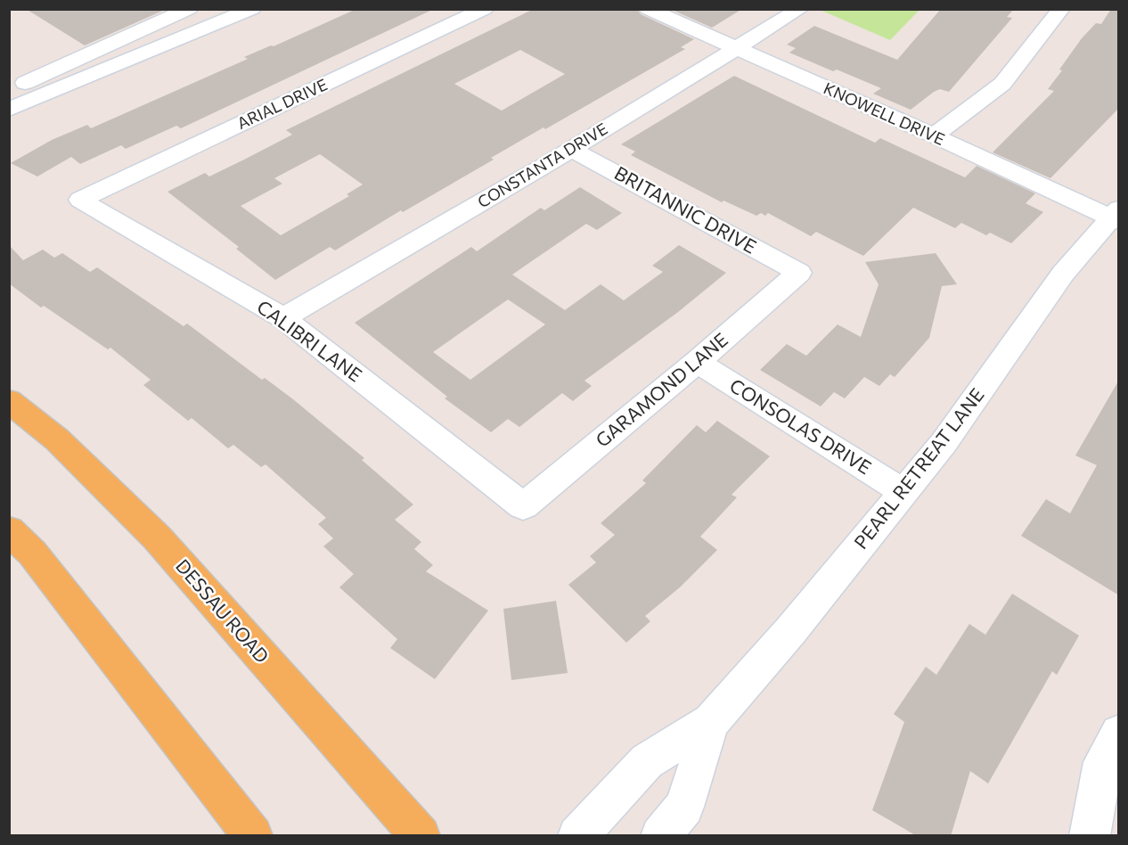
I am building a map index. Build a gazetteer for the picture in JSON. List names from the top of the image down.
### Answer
{
  "streets": {
    "main road": ["DESSAU ROAD"],
    "street": [
      "ARIAL DRIVE",
      "KNOWELL DRIVE",
      "CONSTANTA DRIVE",
      "BRITANNIC DRIVE",
      "CALIBRI LANE",
      "GARAMOND LANE",
      "CONSOLAS DRIVE",
      "PEARL RETREAT LANE"
    ]
  },
  "crossings": [
    ["ARIAL DRIVE", "CALIBRI LANE"],
    ["KNOWELL DRIVE", "CONSTANTA DRIVE"],
    ["KNOWELL DRIVE", "PEARL RETREAT LANE"],
    ["CONSTANTA DRIVE", "BRITANNIC DRIVE"],
    ["CONSTANTA DRIVE", "CALIBRI LANE"],
    ["BRITANNIC DRIVE", "GARAMOND LANE"],
    ["CALIBRI LANE", "GARAMOND LANE"],
    ["GARAMOND LANE", "CONSOLAS DRIVE"],
    ["CONSOLAS DRIVE", "PEARL RETREAT LANE"]
  ]
}
